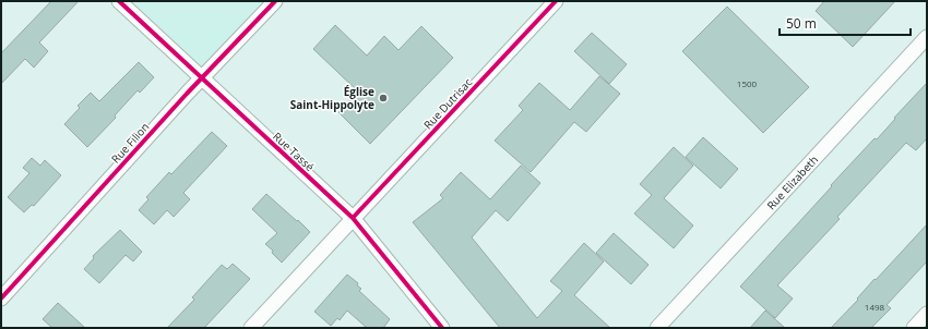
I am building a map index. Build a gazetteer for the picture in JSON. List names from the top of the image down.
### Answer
{
  "streets": {
    "street": [
      "Rue Dutrisac",
      "Rue Filion",
      "Rue Tassé",
      "Rue Elizabeth"
    ]
  },
  "crossings": [
    ["Rue Dutrisac", "Rue Tassé"],
    ["Rue Filion", "Rue Tassé"]
  ],
  "places": ["Église Saint-Hippolyte"],
  "house_numbers": ["1500", "1498"],
  "scale_bar": "50 m"
}
